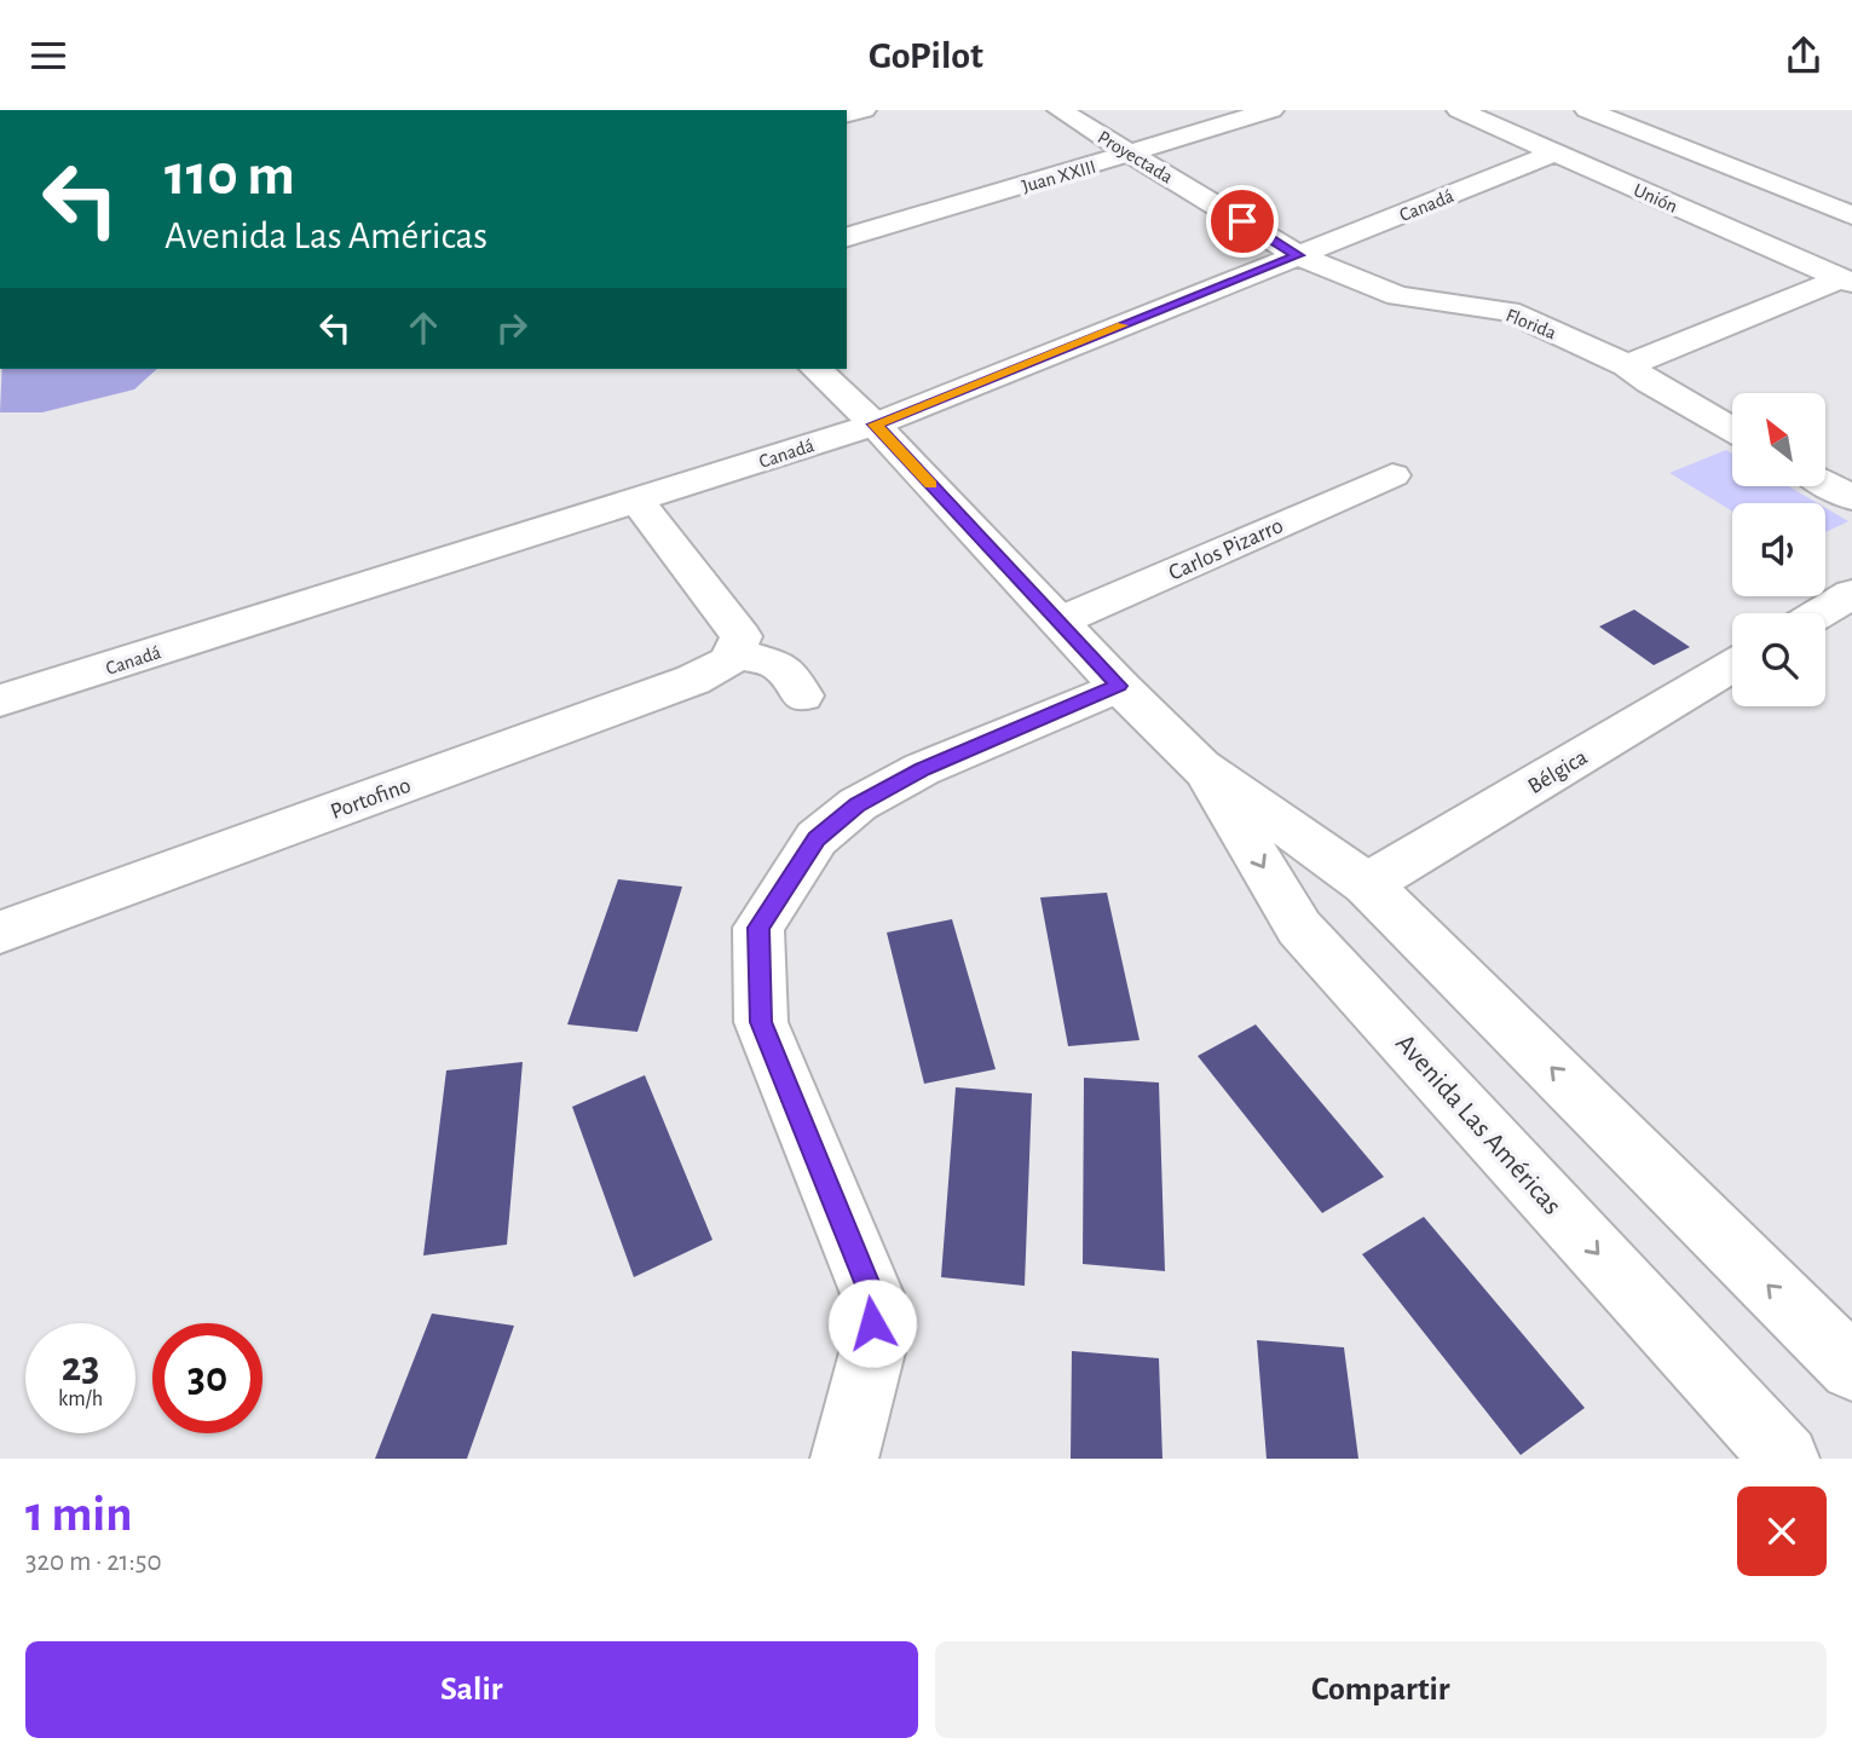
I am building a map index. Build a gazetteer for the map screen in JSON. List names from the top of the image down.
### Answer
{
  "streets": {
    "street": [
      "Proyectada",
      "Juan XXIII",
      "Unión",
      "Canadá",
      "Florida",
      "Carlos Pizarro",
      "Bélgica",
      "Portofino",
      "Avenida Las Américas"
    ]
  },
  "crossings": [
    ["Proyectada", "Juan XXIII"],
    ["Proyectada", "Canadá"],
    ["Proyectada", "Florida"],
    ["Unión", "Canadá"],
    ["Canadá", "Florida"],
    ["Canadá", "Avenida Las Américas"],
    ["Carlos Pizarro", "Avenida Las Américas"],
    ["Bélgica", "Avenida Las Américas"]
  ],
  "north": "top left",
  "page": {
    "header": "GoPilot",
    "turn": ["110 m", "Avenida Las Américas"],
    "speed": "23 km/h",
    "limit": "30",
    "heading": ["1 min", "320 m · 21:50"],
    "buttons": ["Salir", "Compartir"]
  }
}
